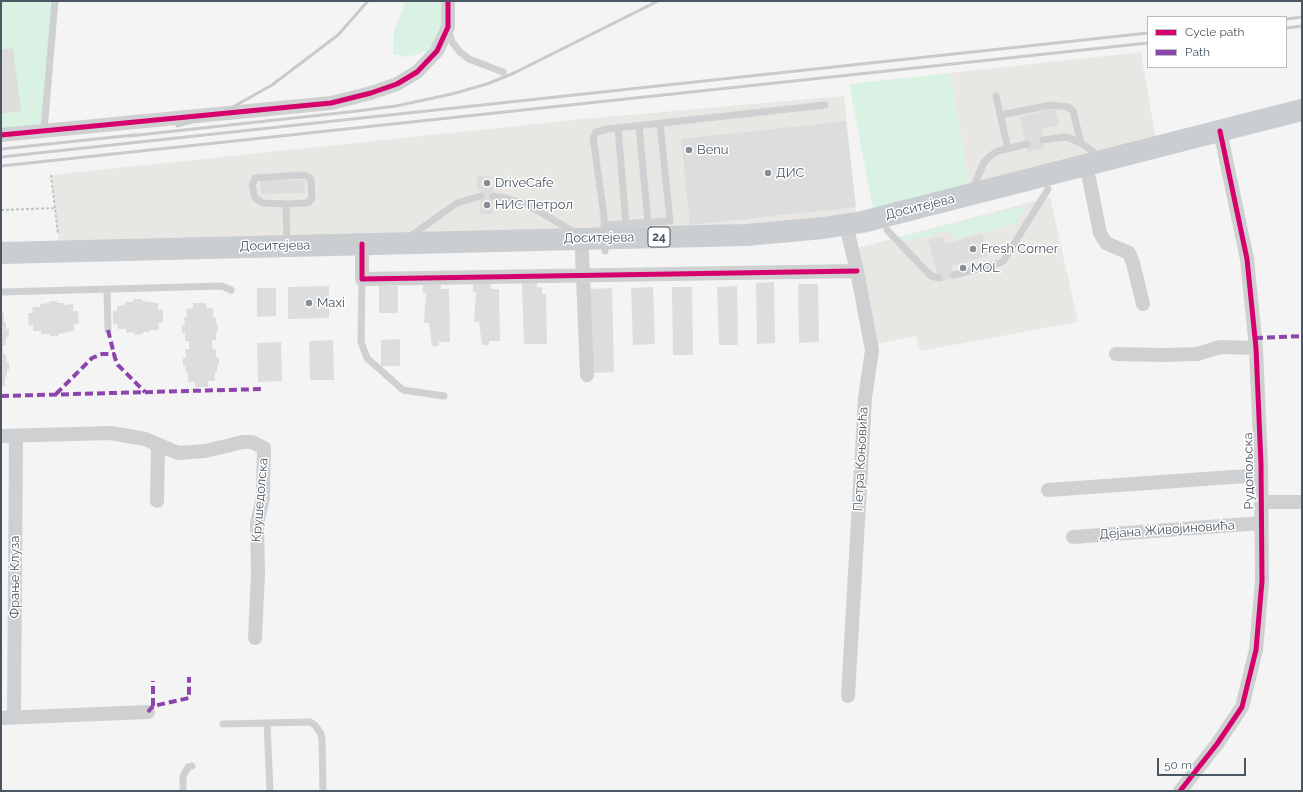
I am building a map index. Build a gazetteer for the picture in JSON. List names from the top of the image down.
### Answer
{
  "streets": {
    "main road": ["Доситејева", "24"],
    "street": [
      "Петра Коњовића",
      "Рудопољска",
      "Крушедолска",
      "Дејана Живојиновића",
      "Фрање Клуза"
    ]
  },
  "crossings": [
    ["Доситејева", "Петра Коњовића"],
    ["Доситејева", "Рудопољска"],
    ["Рудопољска", "Дејана Живојиновића"],
    ["Крушедолска", "Фрање Клуза"]
  ],
  "places": [
    "Benu",
    "ДИС",
    "DriveCafe",
    "НИС Петрол",
    "Fresh Corner",
    "MOL",
    "Maxi"
  ],
  "legend": ["Cycle path", "Path"],
  "scale_bar": "50 m"
}
